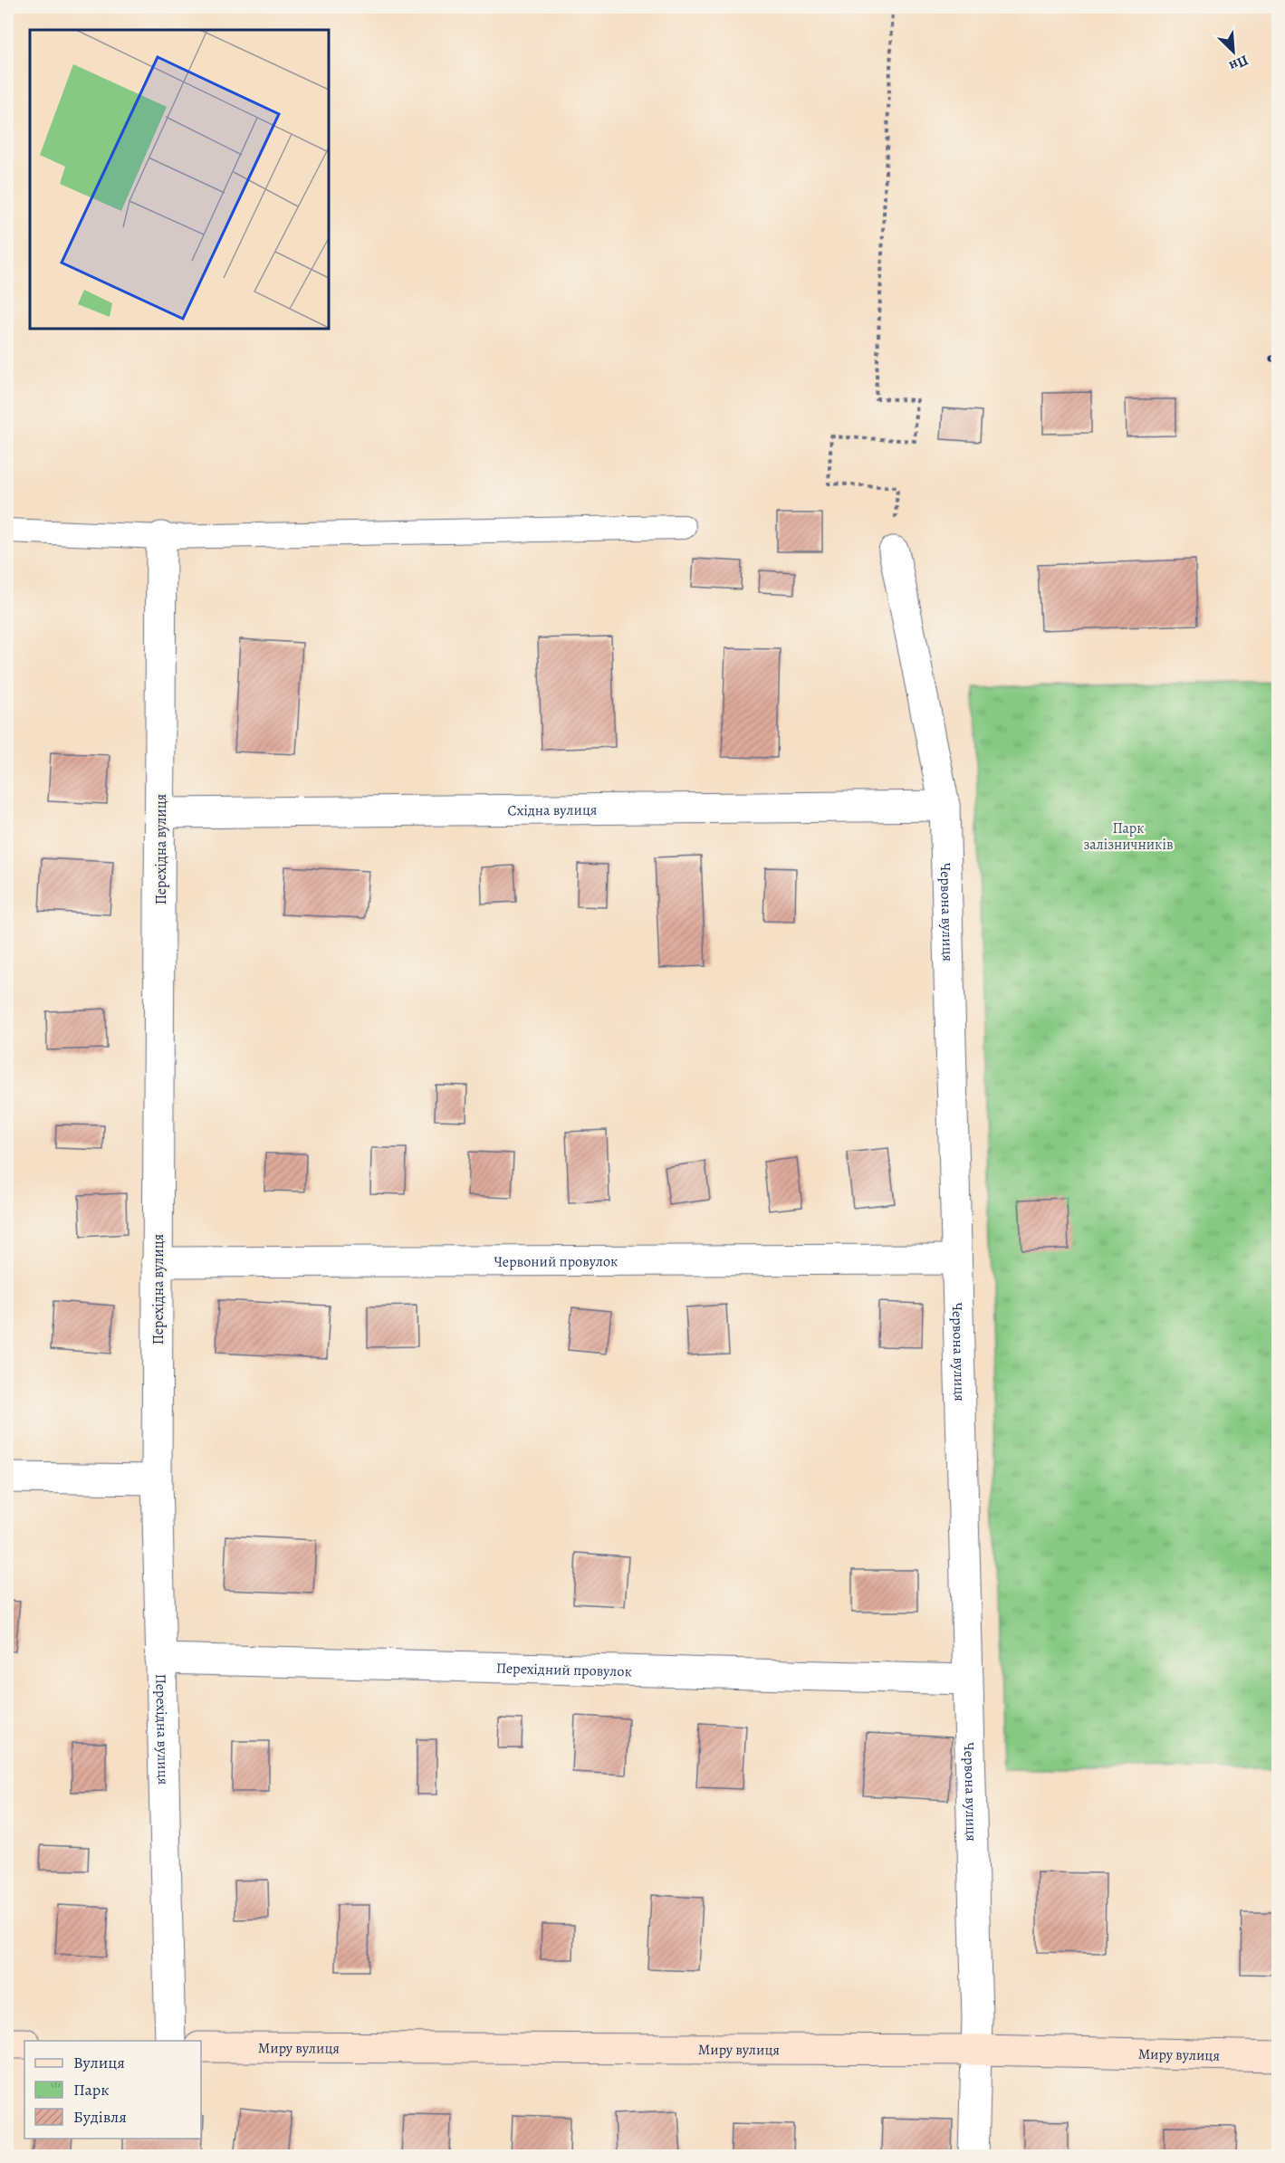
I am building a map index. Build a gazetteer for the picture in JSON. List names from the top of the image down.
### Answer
{
  "streets": {
    "main road": ["Миру вулиця"],
    "street": [
      "Східна вулиця",
      "Перехідна вулиця",
      "Червона вулиця",
      "Червоний провулок",
      "Перехідний провулок"
    ]
  },
  "crossings": [
    ["Східна вулиця", "Перехідна вулиця"],
    ["Східна вулиця", "Червона вулиця"],
    ["Перехідна вулиця", "Червоний провулок"],
    ["Перехідна вулиця", "Перехідний провулок"],
    ["Червона вулиця", "Червоний провулок"],
    ["Червона вулиця", "Перехідний провулок"],
    ["Червона вулиця", "Миру вулиця"]
  ],
  "parks": ["Парк залізничників"],
  "legend": ["Вулиця", "Парк", "Будівля"],
  "north": "bottom right"
}
